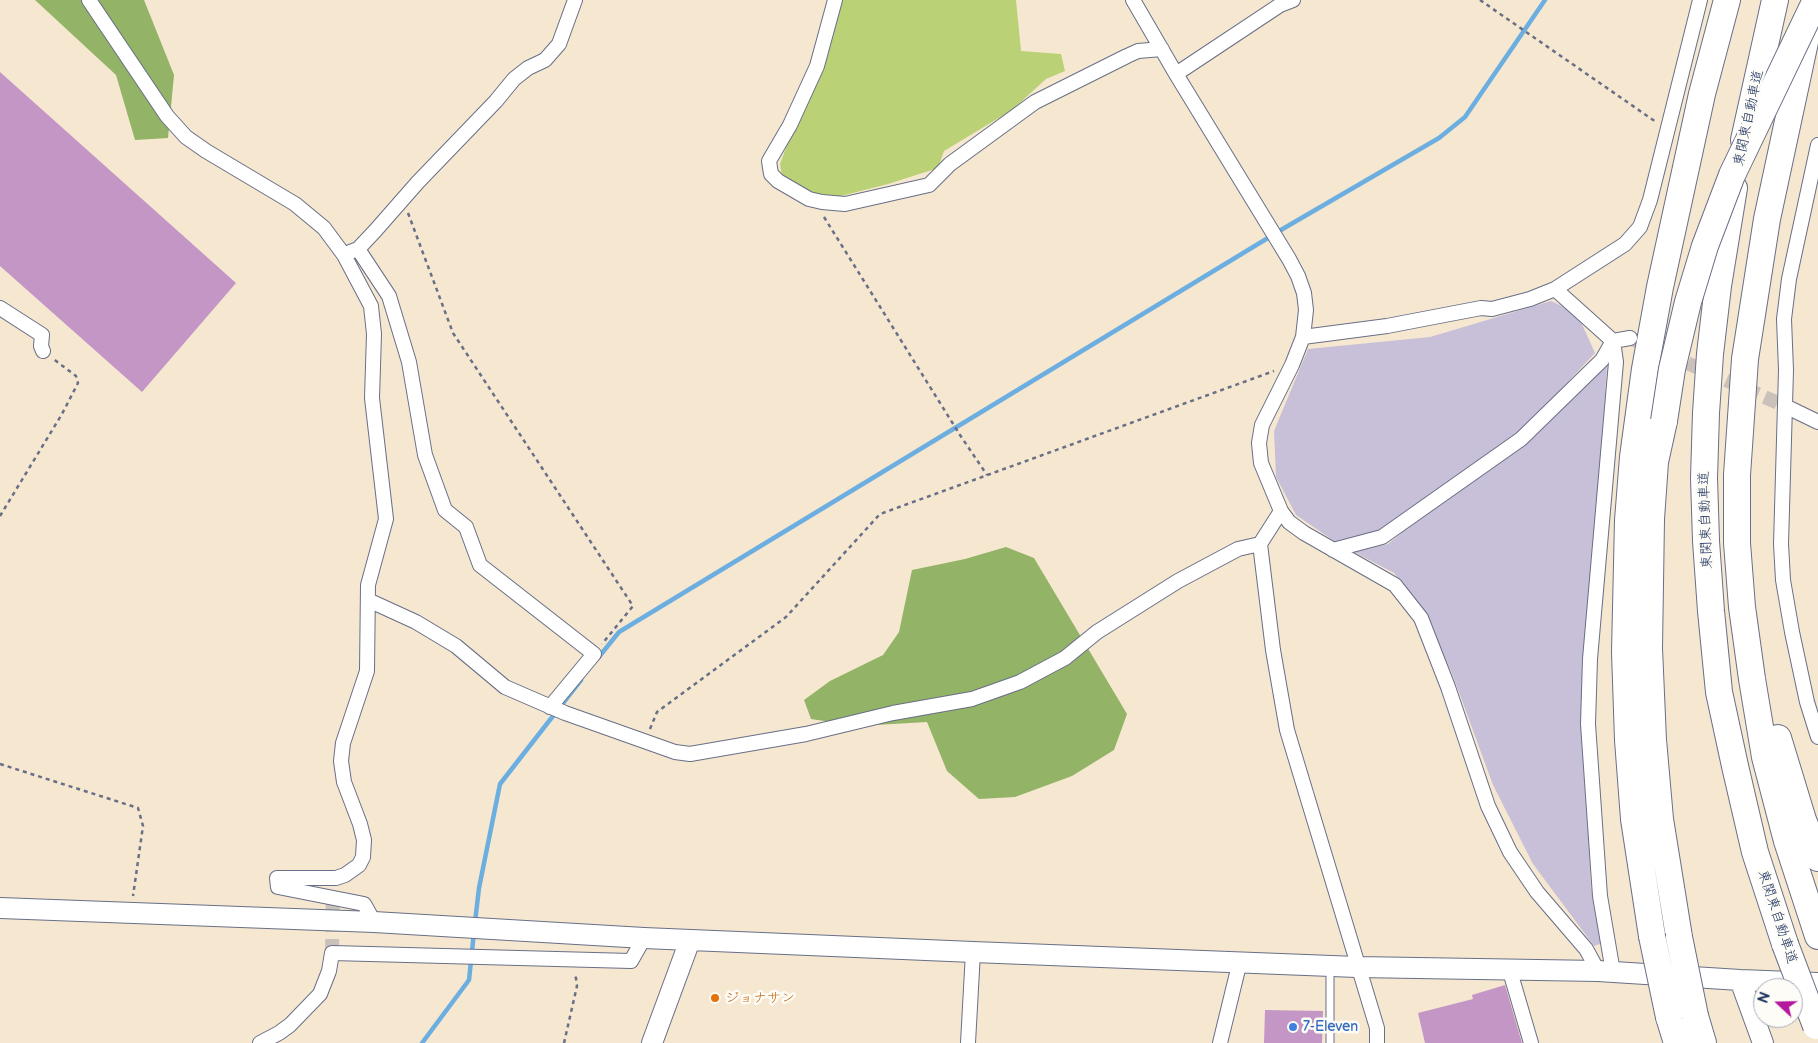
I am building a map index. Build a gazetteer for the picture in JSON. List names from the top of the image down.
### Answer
{
  "streets": {
    "highway": ["東関東自動車道"]
  },
  "places": ["ジョナサン", "7-Eleven"],
  "north": "left"
}
